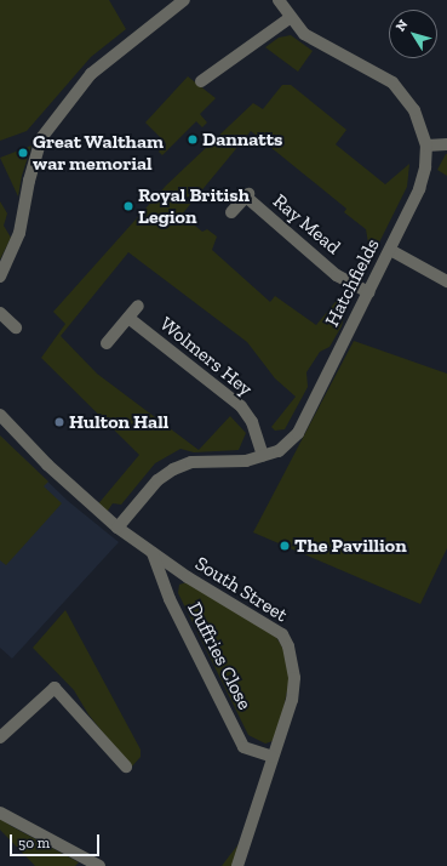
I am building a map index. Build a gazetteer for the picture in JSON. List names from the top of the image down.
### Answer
{
  "streets": {
    "street": [
      "Ray Mead",
      "Hatchfields",
      "Wolmers Hey",
      "South Street",
      "Duffries Close"
    ]
  },
  "crossings": [
    ["Ray Mead", "Hatchfields"],
    ["Hatchfields", "Wolmers Hey"],
    ["Hatchfields", "South Street"],
    ["South Street", "Duffries Close"]
  ],
  "places": [
    "Dannatts",
    "Great Waltham war memorial",
    "Royal British Legion",
    "Hulton Hall",
    "The Pavillion"
  ],
  "scale_bar": "50 m",
  "north": "top left"
}
